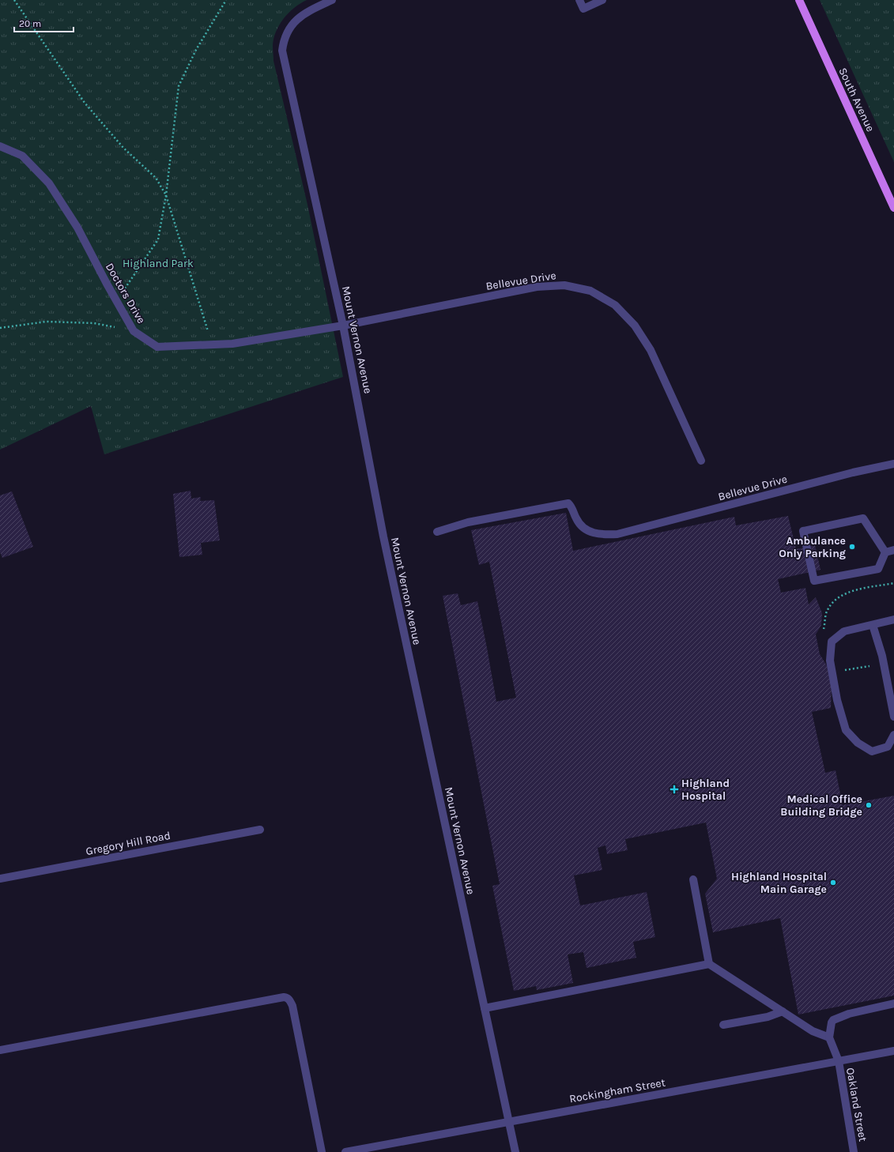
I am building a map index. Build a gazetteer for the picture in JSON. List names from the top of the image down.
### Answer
{
  "streets": {
    "main road": ["South Avenue"],
    "street": [
      "Bellevue Drive",
      "Doctors Drive",
      "Mount Vernon Avenue",
      "Gregory Hill Road",
      "Rockingham Street",
      "Oakland Street"
    ]
  },
  "crossings": [
    ["Bellevue Drive", "Doctors Drive"],
    ["Bellevue Drive", "Mount Vernon Avenue"],
    ["Doctors Drive", "Mount Vernon Avenue"],
    ["Mount Vernon Avenue", "Rockingham Street"],
    ["Rockingham Street", "Oakland Street"]
  ],
  "parks": ["Highland Park"],
  "places": {
    "other": ["Ambulance Only Parking", "Medical Office Building Bridge", "Highland Hospital Main Garage"],
    "health": ["Highland Hospital"]
  },
  "scale_bar": "20 m"
}
